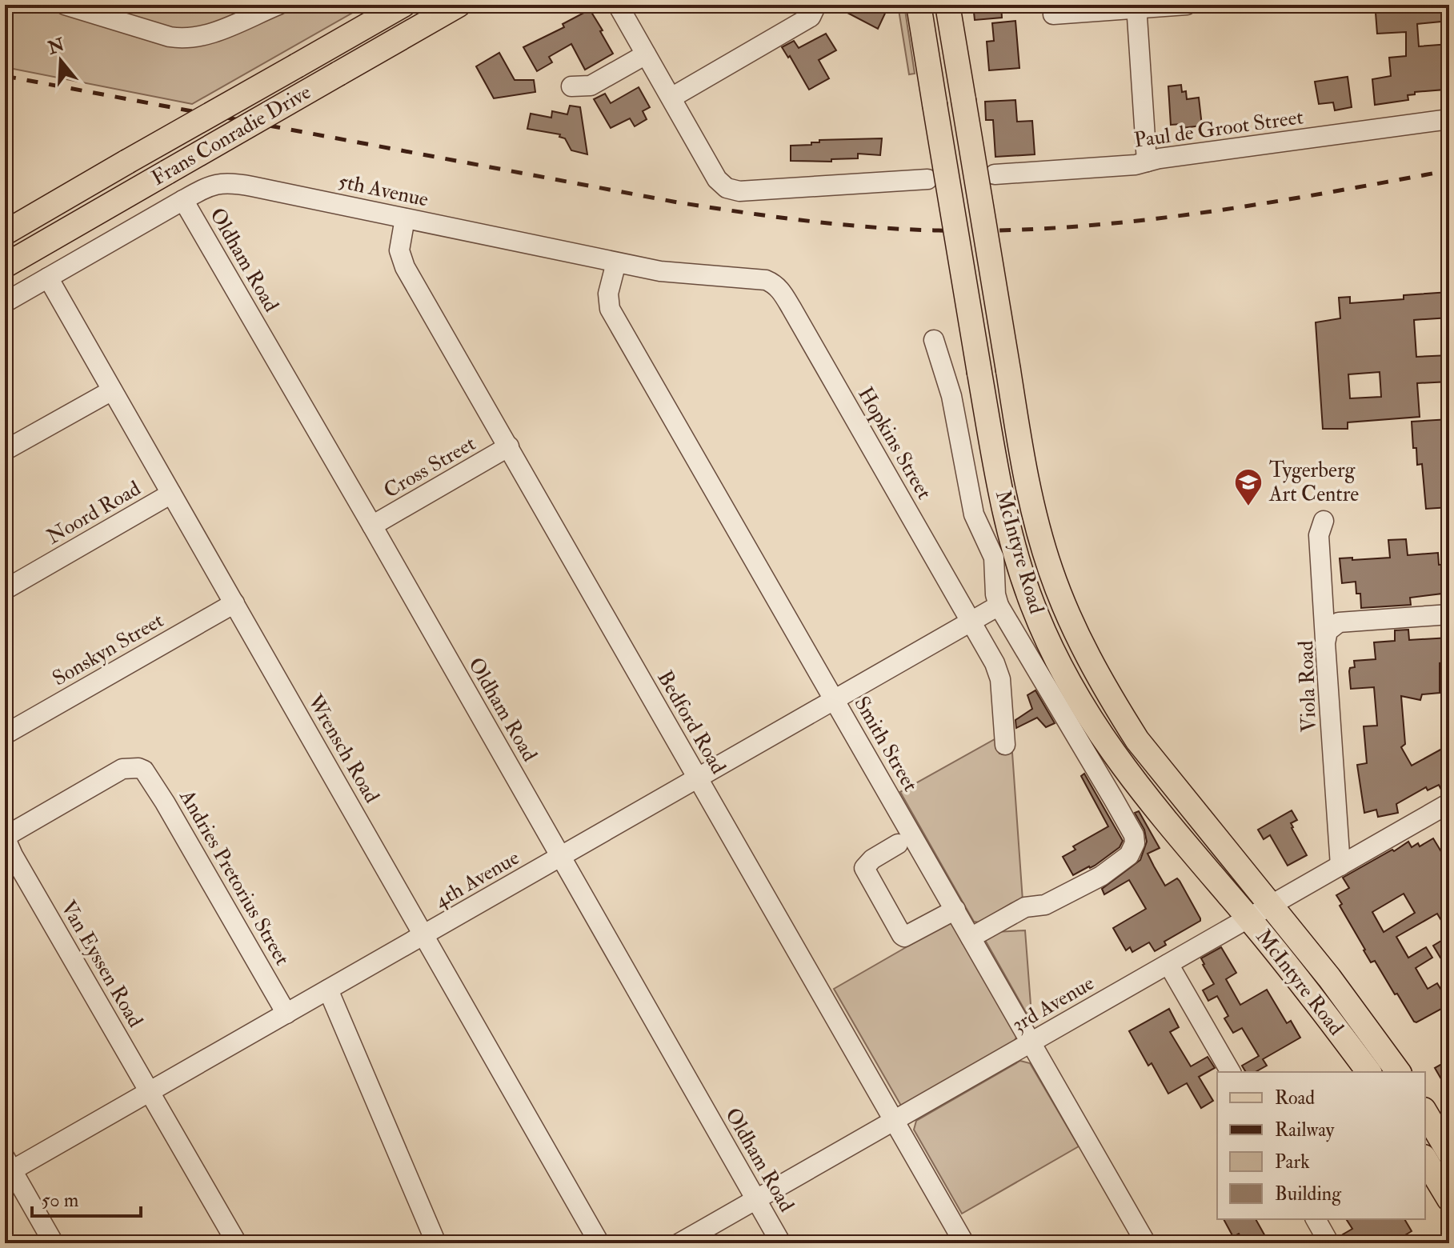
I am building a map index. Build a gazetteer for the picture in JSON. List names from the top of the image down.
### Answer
{
  "streets": {
    "main road": ["Frans Conradie Drive", "McIntyre Road"],
    "street": [
      "Paul de Groot Street",
      "5th Avenue",
      "Oldham Road",
      "Hopkins Street",
      "Cross Street",
      "Noord Road",
      "Sonskyn Street",
      "Viola Road",
      "Bedford Road",
      "Smith Street",
      "Wrensch Road",
      "Andries Pretorius Street",
      "4th Avenue",
      "Van Eyssen Road",
      "3rd Avenue"
    ]
  },
  "crossings": [
    ["5th Avenue", "Oldham Road"],
    ["5th Avenue", "Hopkins Street"],
    ["5th Avenue", "Bedford Road"],
    ["5th Avenue", "Smith Street"],
    ["5th Avenue", "Wrensch Road"],
    ["Oldham Road", "Cross Street"],
    ["Oldham Road", "4th Avenue"],
    ["Oldham Road", "3rd Avenue"],
    ["Hopkins Street", "4th Avenue"],
    ["Cross Street", "Bedford Road"],
    ["Noord Road", "Wrensch Road"],
    ["McIntyre Road", "3rd Avenue"],
    ["Sonskyn Street", "Wrensch Road"],
    ["Viola Road", "3rd Avenue"],
    ["Bedford Road", "4th Avenue"],
    ["Bedford Road", "3rd Avenue"],
    ["Smith Street", "4th Avenue"],
    ["Smith Street", "3rd Avenue"],
    ["Wrensch Road", "4th Avenue"],
    ["Andries Pretorius Street", "4th Avenue"],
    ["Andries Pretorius Street", "Van Eyssen Road"],
    ["4th Avenue", "Van Eyssen Road"]
  ],
  "places": {
    "school or university": ["Tygerberg Art Centre"]
  },
  "legend": [
    "Road",
    "Railway",
    "Park",
    "Building"
  ],
  "scale_bar": "50 m",
  "north": "top"
}
